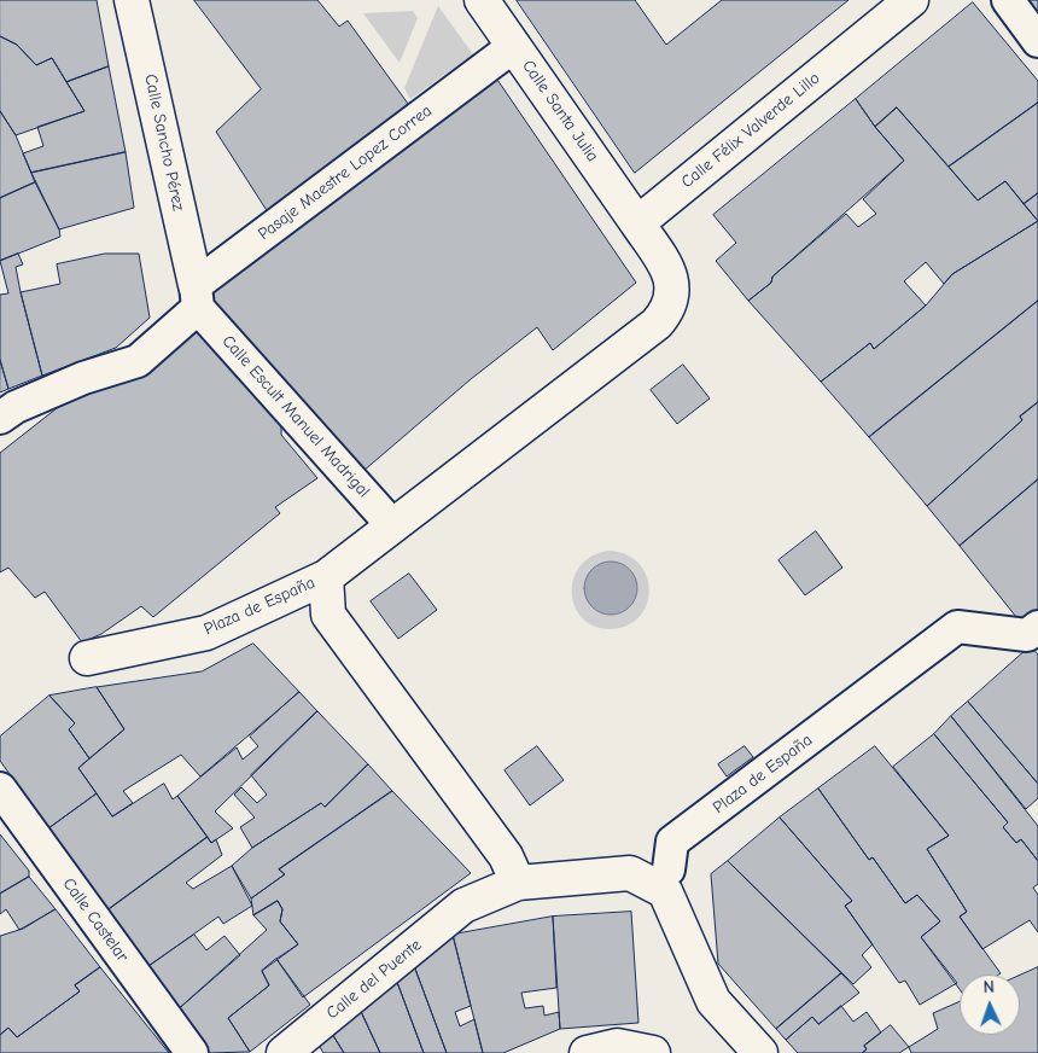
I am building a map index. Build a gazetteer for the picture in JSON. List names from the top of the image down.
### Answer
{
  "streets": {
    "street": [
      "Calle Santa Julia",
      "Calle Félix Valverde Lillo",
      "Calle Sancho Pérez",
      "Pasaje Maestre Lopez Correa",
      "Calle Escult Manuel Madrigal",
      "Plaza de España",
      "Calle Castelar",
      "Calle del Puente"
    ]
  },
  "crossings": [
    ["Calle Santa Julia", "Calle Félix Valverde Lillo"],
    ["Calle Santa Julia", "Pasaje Maestre Lopez Correa"],
    ["Calle Santa Julia", "Plaza de España"],
    ["Calle Félix Valverde Lillo", "Plaza de España"],
    ["Calle Sancho Pérez", "Pasaje Maestre Lopez Correa"],
    ["Calle Sancho Pérez", "Calle Escult Manuel Madrigal"],
    ["Pasaje Maestre Lopez Correa", "Calle Escult Manuel Madrigal"],
    ["Calle Escult Manuel Madrigal", "Plaza de España"],
    ["Plaza de España", "Calle del Puente"]
  ],
  "north": "top"
}
